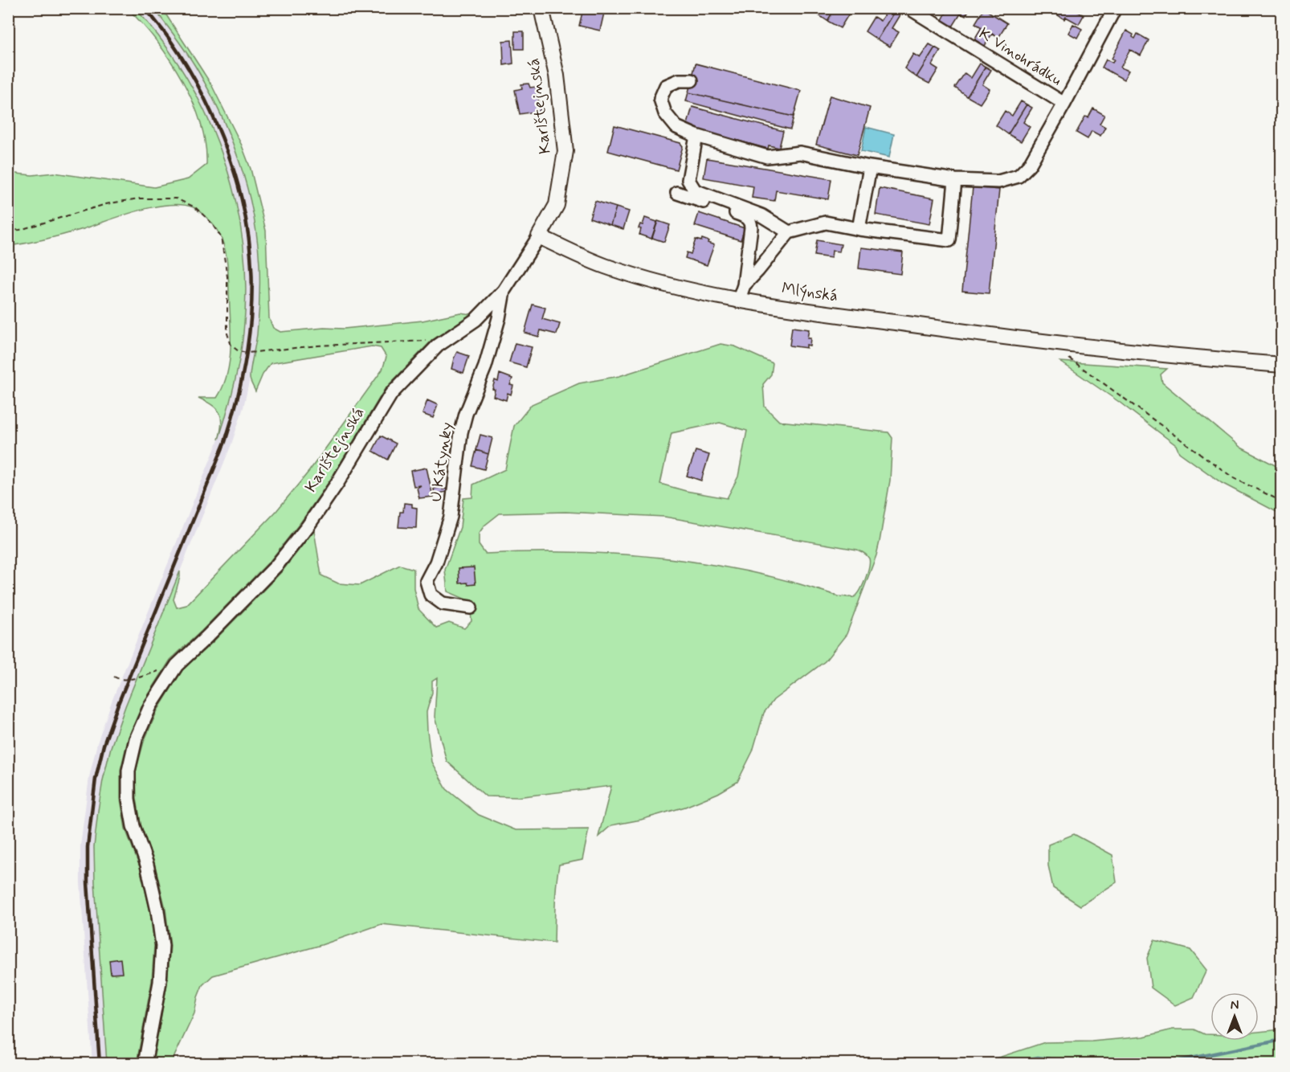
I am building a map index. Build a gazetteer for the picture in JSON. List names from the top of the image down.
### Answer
{
  "streets": {
    "main road": ["Karlštejnská", "Mlýnská"],
    "street": ["K Vinohrádku", "U Kátynky"]
  },
  "crossings": [
    ["Karlštejnská", "Mlýnská"],
    ["Karlštejnská", "U Kátynky"]
  ],
  "north": "top"
}
